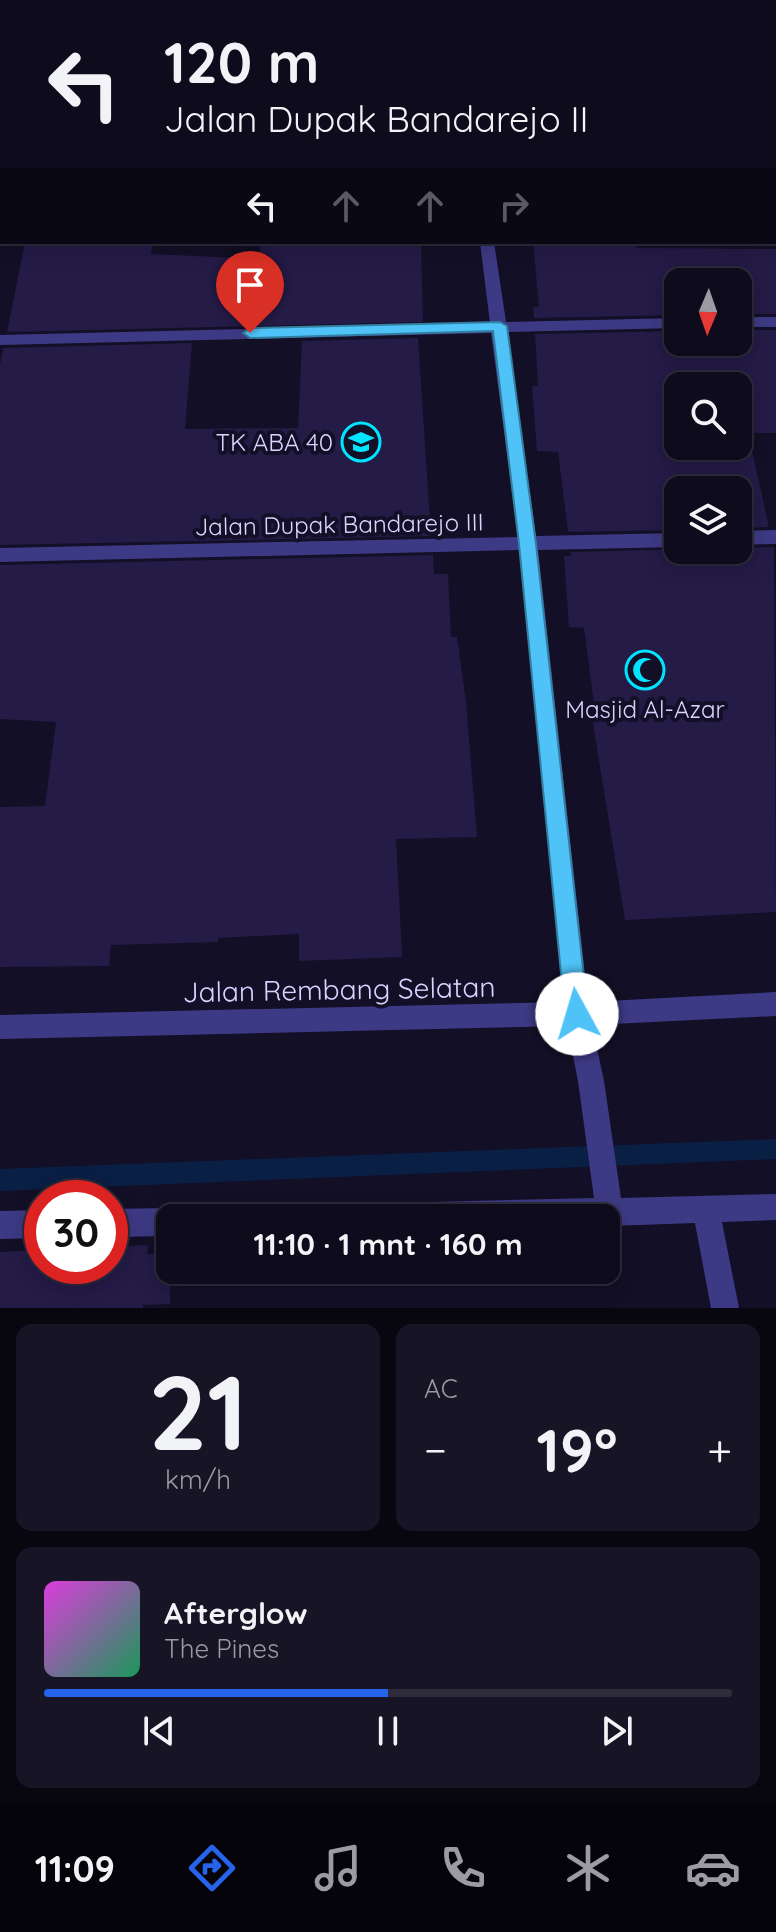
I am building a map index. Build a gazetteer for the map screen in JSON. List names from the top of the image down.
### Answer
{
  "streets": {
    "street": ["Jalan Dupak Bandarejo III", "Jalan Rembang Selatan"]
  },
  "places": {
    "school or university": ["TK ABA 40"],
    "mosque": ["Masjid Al-Azar"]
  },
  "north": "bottom",
  "page": {
    "turn": ["120 m", "Jalan Dupak Bandarejo II"],
    "limit": "30",
    "trip": "11:10 · 1 mnt · 160 m",
    "tile": [
      ["21", "km/h"],
      "AC"
    ],
    "heat": ["−", "19°", "+"],
    "song": ["Afterglow", "The Pines"],
    "tabs": "11:09"
  }
}
